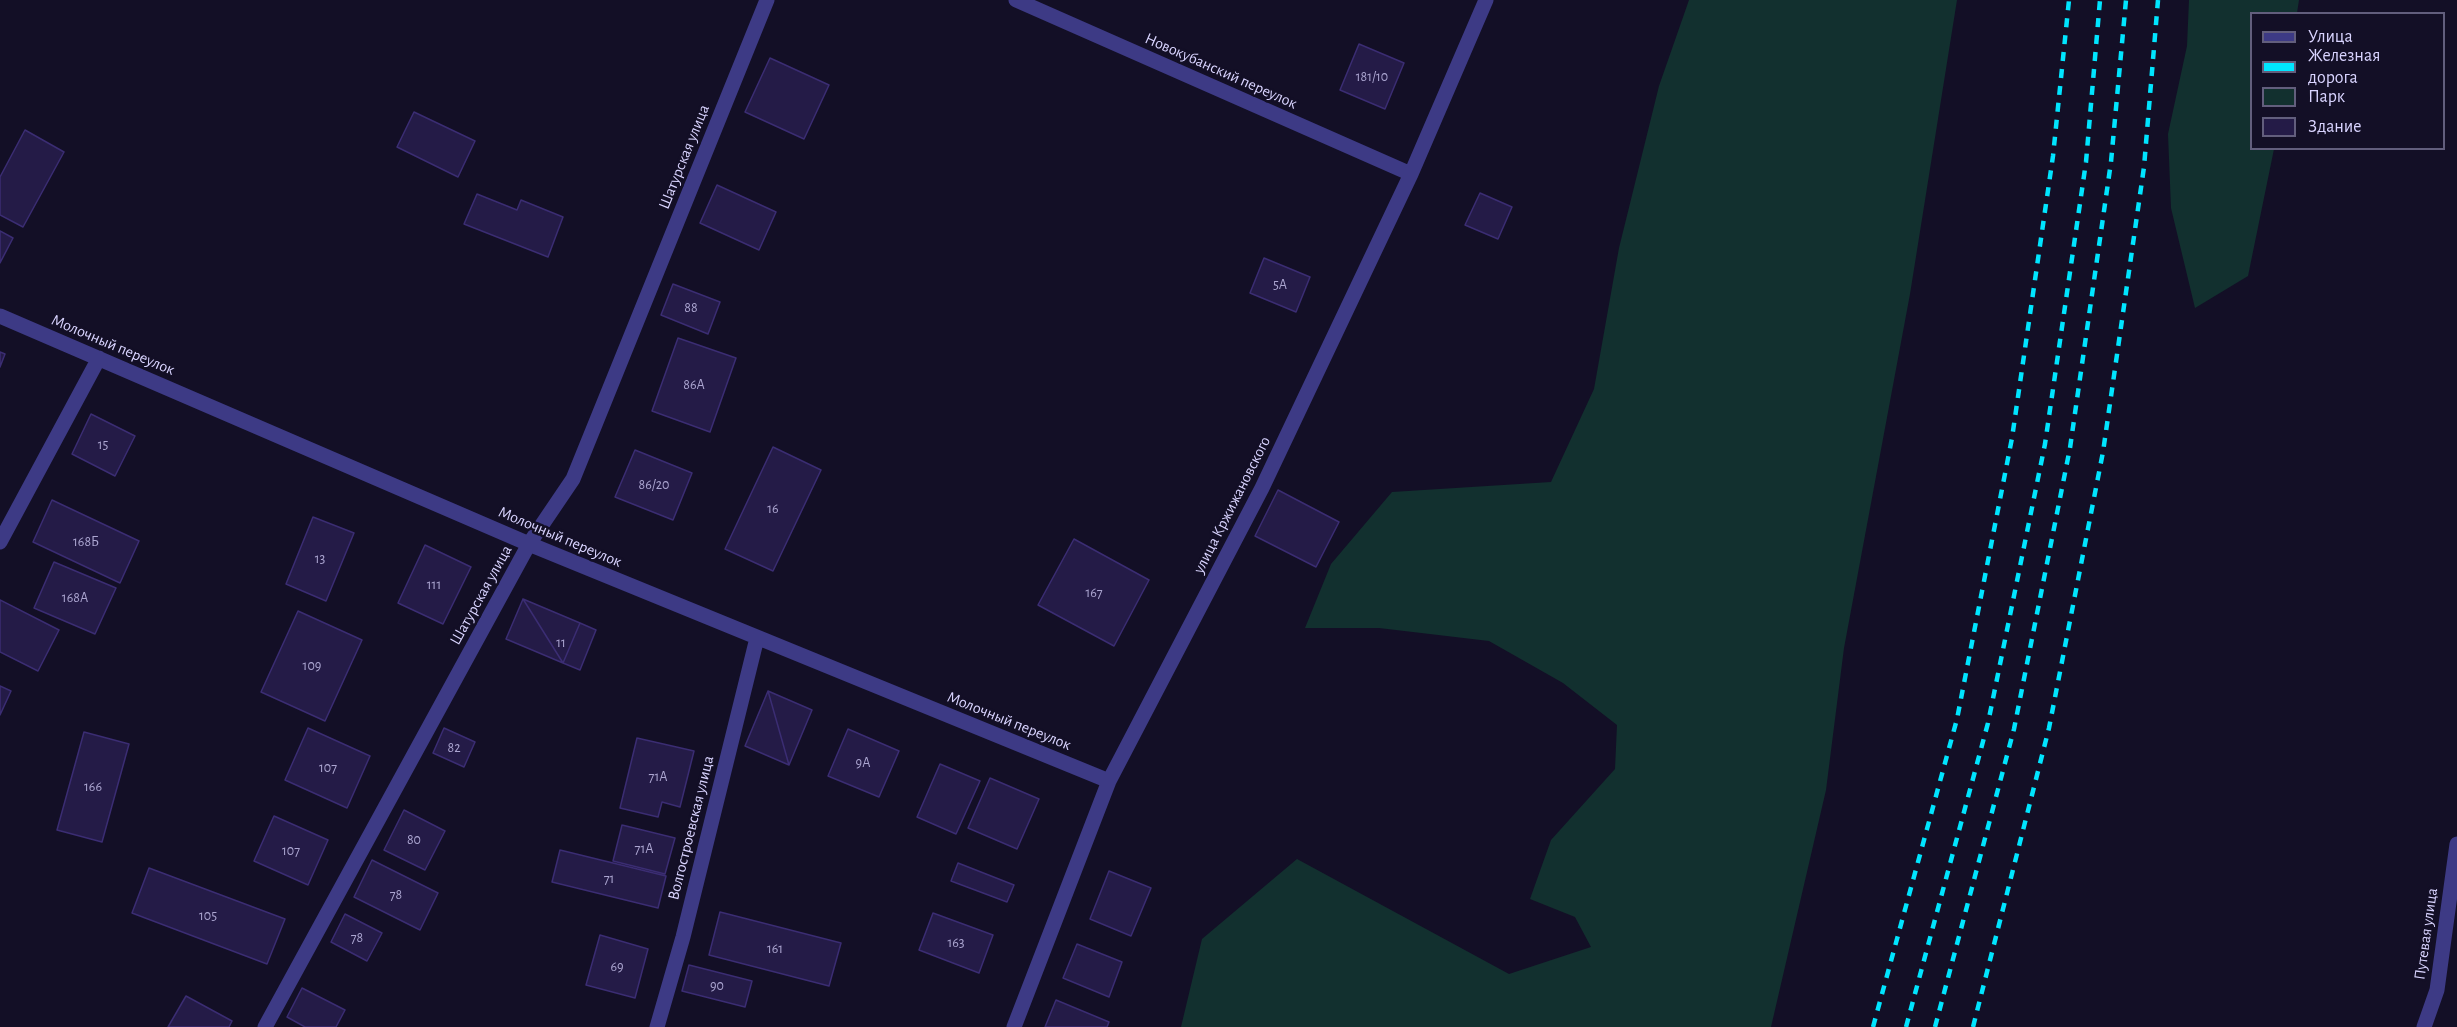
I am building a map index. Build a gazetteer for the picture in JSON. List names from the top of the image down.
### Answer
{
  "streets": {
    "street": [
      "Новокубанский переулок",
      "Шатурская улица",
      "Молочный переулок",
      "улица Кржижановского",
      "Волгостроевская улица",
      "Путевая улица"
    ]
  },
  "crossings": [
    ["Новокубанский переулок", "улица Кржижановского"],
    ["Шатурская улица", "Молочный переулок"],
    ["Молочный переулок", "улица Кржижановского"],
    ["Молочный переулок", "Волгостроевская улица"]
  ],
  "house_numbers": [
    "181/10",
    "5А",
    "88",
    "86А",
    "15",
    "86/20",
    "16",
    "168Б",
    "13",
    "111",
    "167",
    "168А",
    "11",
    "109",
    "82",
    "9А",
    "107",
    "71А",
    "166",
    "80",
    "71А",
    "107",
    "71",
    "78",
    "105",
    "78",
    "163",
    "161",
    "69",
    "90"
  ],
  "legend": [
    "Улица",
    "Железная дорога",
    "Парк",
    "Здание"
  ]
}
